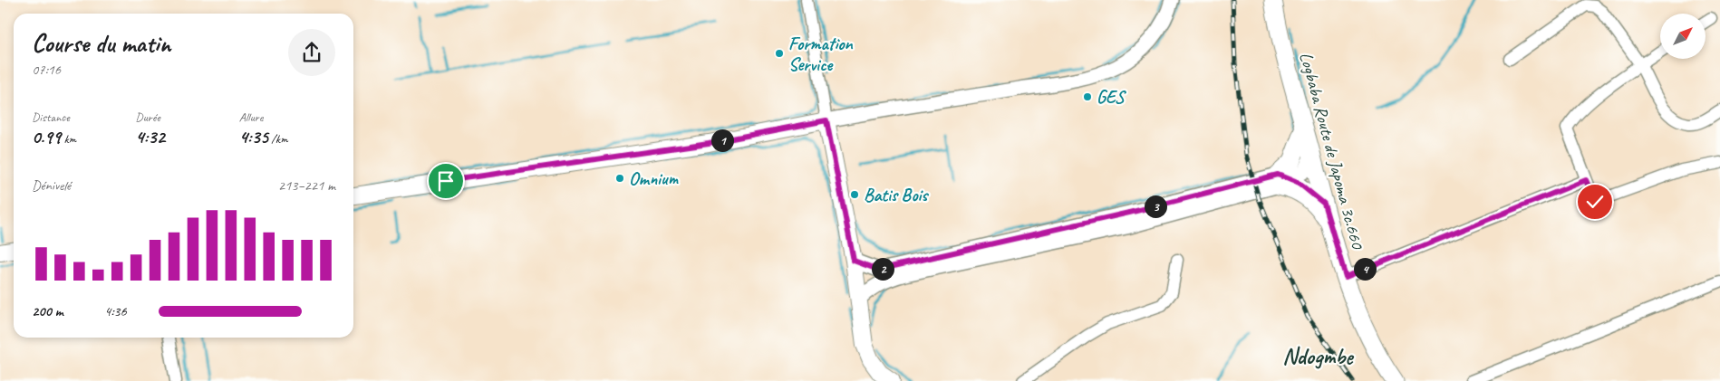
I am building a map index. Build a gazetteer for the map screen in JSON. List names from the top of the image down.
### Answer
{
  "streets": {
    "main road": ["Logbaba Route de Japoma 3c.660"]
  },
  "districts": ["Ndogmbe"],
  "places": [
    "Formation Service",
    "GES",
    "Omnium",
    "Batis Bois"
  ],
  "north": "top right",
  "page": {
    "heading": ["Course du matin", "07:16"],
    "stats": [
      ["Distance", "0.99 km"],
      ["Durée", "4:32"],
      ["Allure", "4:35 /km"]
    ],
    "pins": [
      "1",
      "3",
      "2",
      "4"
    ],
    "chart": ["Dénivelé", "213–221 m"],
    "list": [
      {
        "name": "200 m",
        "note": "4:36"
      }
    ]
  }
}
